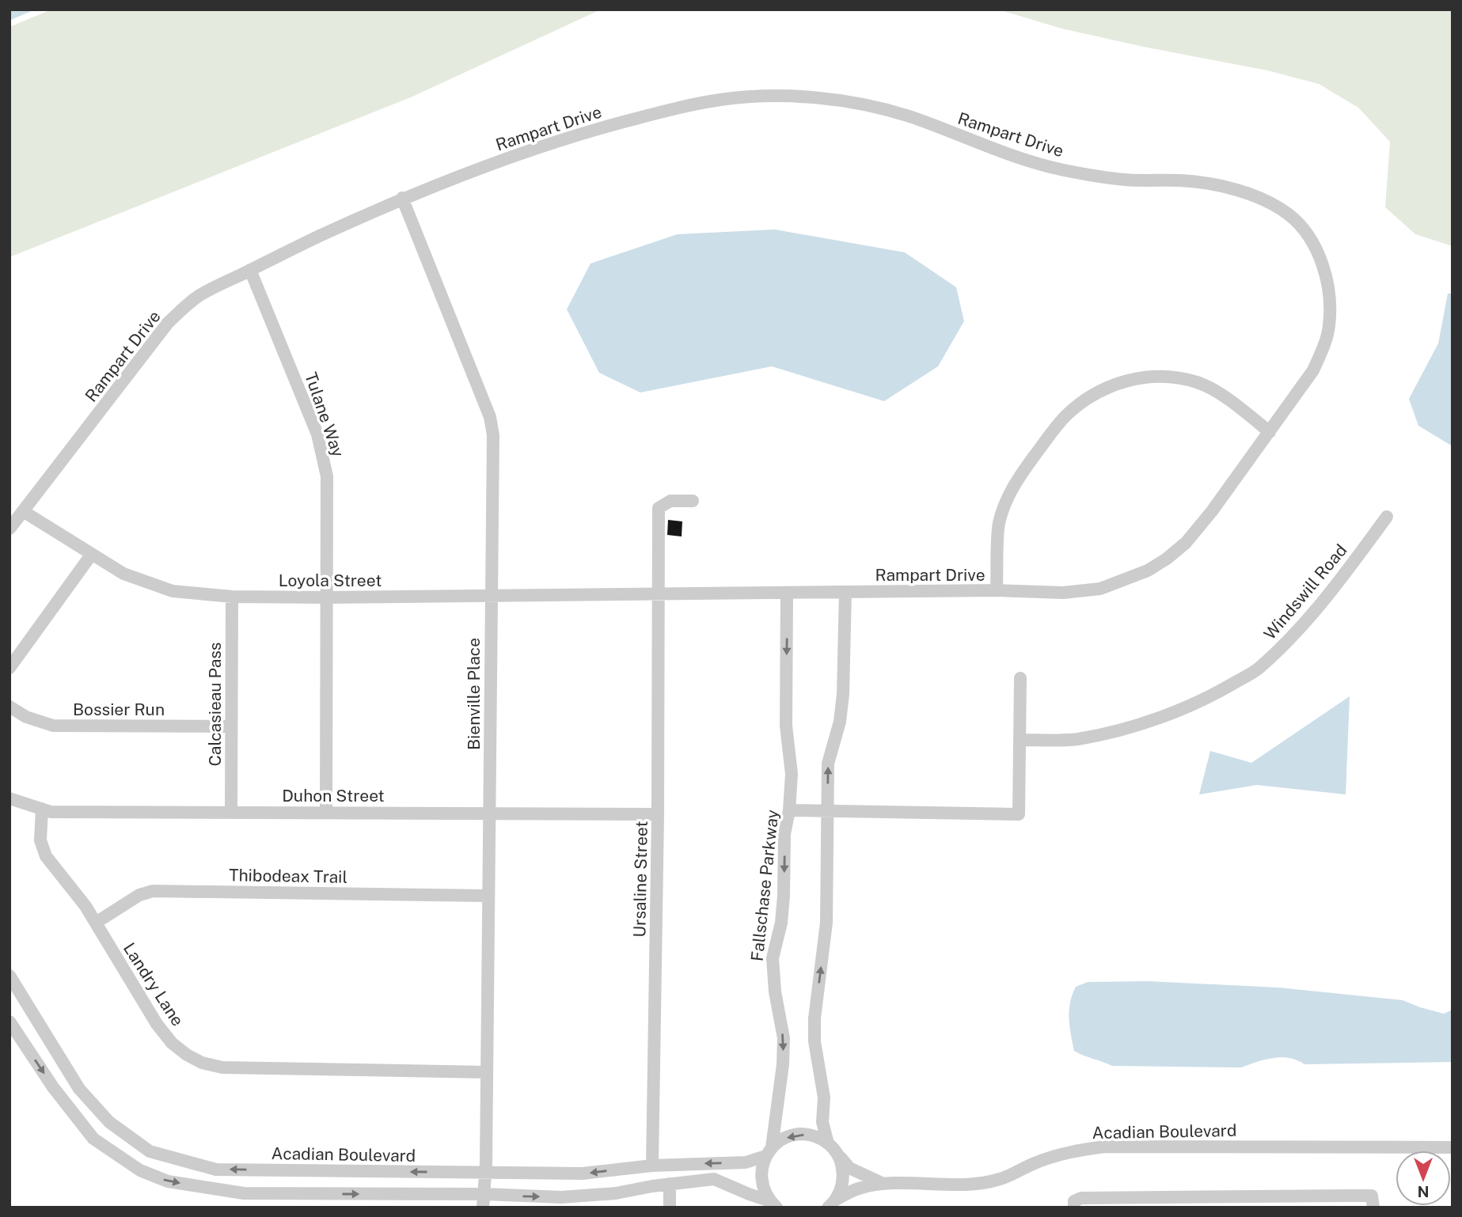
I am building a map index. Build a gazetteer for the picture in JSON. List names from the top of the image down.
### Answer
{
  "streets": {
    "street": [
      "Rampart Drive",
      "Tulane Way",
      "Loyola Street",
      "Windswill Road",
      "Bienville Place",
      "Calcasieau Pass",
      "Bossier Run",
      "Duhon Street",
      "Thibodeax Trail",
      "Ursaline Street",
      "Fallschase Parkway",
      "Landry Lane",
      "Acadian Boulevard"
    ]
  },
  "crossings": [
    ["Rampart Drive", "Tulane Way"],
    ["Rampart Drive", "Loyola Street"],
    ["Rampart Drive", "Bienville Place"],
    ["Rampart Drive", "Ursaline Street"],
    ["Rampart Drive", "Fallschase Parkway"],
    ["Tulane Way", "Loyola Street"],
    ["Tulane Way", "Duhon Street"],
    ["Loyola Street", "Bienville Place"],
    ["Loyola Street", "Calcasieau Pass"],
    ["Loyola Street", "Ursaline Street"],
    ["Bienville Place", "Duhon Street"],
    ["Bienville Place", "Thibodeax Trail"],
    ["Bienville Place", "Landry Lane"],
    ["Bienville Place", "Acadian Boulevard"],
    ["Calcasieau Pass", "Bossier Run"],
    ["Calcasieau Pass", "Duhon Street"],
    ["Duhon Street", "Ursaline Street"],
    ["Duhon Street", "Landry Lane"],
    ["Thibodeax Trail", "Landry Lane"],
    ["Ursaline Street", "Acadian Boulevard"],
    ["Fallschase Parkway", "Acadian Boulevard"]
  ],
  "north": "bottom"
}
